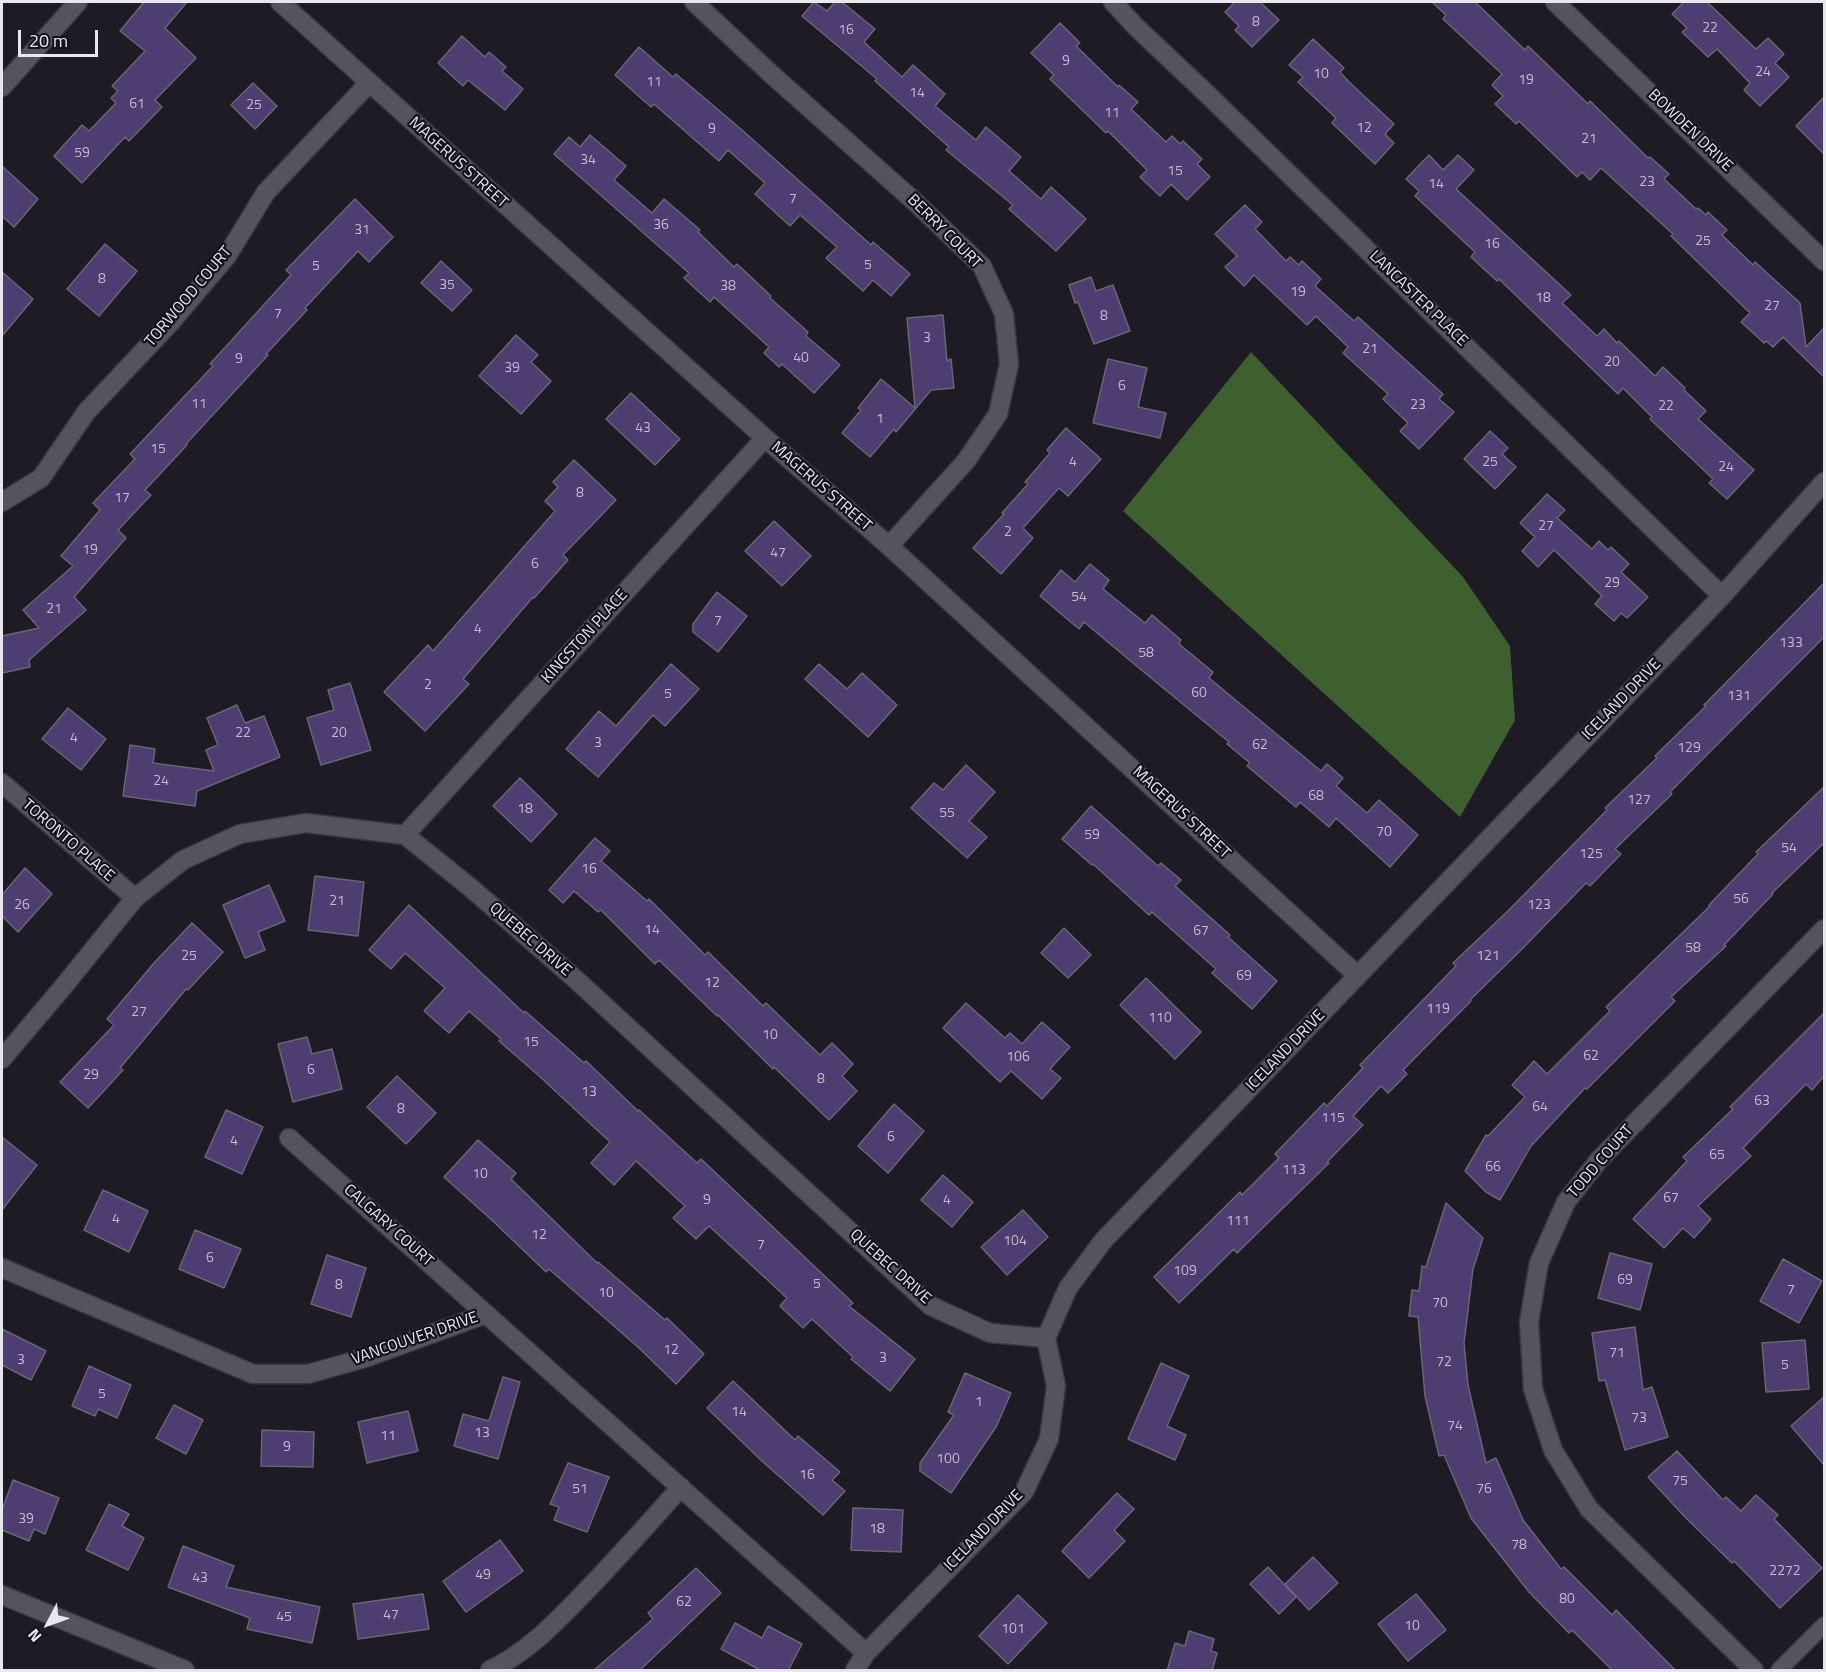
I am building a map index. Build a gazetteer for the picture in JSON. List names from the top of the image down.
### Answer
{
  "streets": {
    "street": [
      "BOWDEN DRIVE",
      "MAGERUS STREET",
      "BERRY COURT",
      "TORWOOD COURT",
      "LANCASTER PLACE",
      "KINGSTON PLACE",
      "ICELAND DRIVE",
      "TORONTO PLACE",
      "QUEBEC DRIVE",
      "TODD COURT",
      "CALGARY COURT",
      "VANCOUVER DRIVE"
    ]
  },
  "crossings": [
    ["MAGERUS STREET", "BERRY COURT"],
    ["MAGERUS STREET", "TORWOOD COURT"],
    ["MAGERUS STREET", "KINGSTON PLACE"],
    ["MAGERUS STREET", "ICELAND DRIVE"],
    ["LANCASTER PLACE", "ICELAND DRIVE"],
    ["KINGSTON PLACE", "QUEBEC DRIVE"],
    ["ICELAND DRIVE", "QUEBEC DRIVE"],
    ["ICELAND DRIVE", "VANCOUVER DRIVE"],
    ["CALGARY COURT", "VANCOUVER DRIVE"]
  ],
  "house_numbers": [
    "8",
    "22",
    "16",
    "9",
    "24",
    "10",
    "19",
    "11",
    "14",
    "61",
    "25",
    "11",
    "12",
    "9",
    "21",
    "59",
    "34",
    "15",
    "23",
    "14",
    "7",
    "36",
    "31",
    "25",
    "16",
    "5",
    "5",
    "8",
    "35",
    "38",
    "19",
    "18",
    "27",
    "7",
    "8",
    "3",
    "21",
    "40",
    "9",
    "20",
    "39",
    "6",
    "11",
    "23",
    "22",
    "1",
    "43",
    "15",
    "4",
    "25",
    "24",
    "8",
    "17",
    "27",
    "2",
    "19",
    "47",
    "6",
    "29",
    "54",
    "21",
    "7",
    "4",
    "133",
    "58",
    "2",
    "60",
    "5",
    "131",
    "22",
    "20",
    "4",
    "3",
    "62",
    "129",
    "24",
    "68",
    "127",
    "18",
    "55",
    "70",
    "59",
    "54",
    "125",
    "16",
    "56",
    "21",
    "26",
    "123",
    "14",
    "67",
    "58",
    "25",
    "121",
    "69",
    "12",
    "119",
    "27",
    "110",
    "10",
    "15",
    "62",
    "106",
    "6",
    "29",
    "8",
    "13",
    "63",
    "64",
    "8",
    "115",
    "6",
    "4",
    "65",
    "66",
    "113",
    "10",
    "67",
    "9",
    "4",
    "4",
    "111",
    "12",
    "104",
    "7",
    "6",
    "109",
    "69",
    "5",
    "8",
    "7",
    "10",
    "70",
    "12",
    "71",
    "3",
    "3",
    "72",
    "5",
    "5",
    "1",
    "14",
    "73",
    "74",
    "13",
    "11",
    "9",
    "100",
    "16",
    "75",
    "51",
    "76",
    "39",
    "18",
    "78",
    "2272",
    "49",
    "43",
    "80",
    "62",
    "47",
    "45",
    "10",
    "101"
  ],
  "scale_bar": "20 m",
  "north": "bottom left"
}
